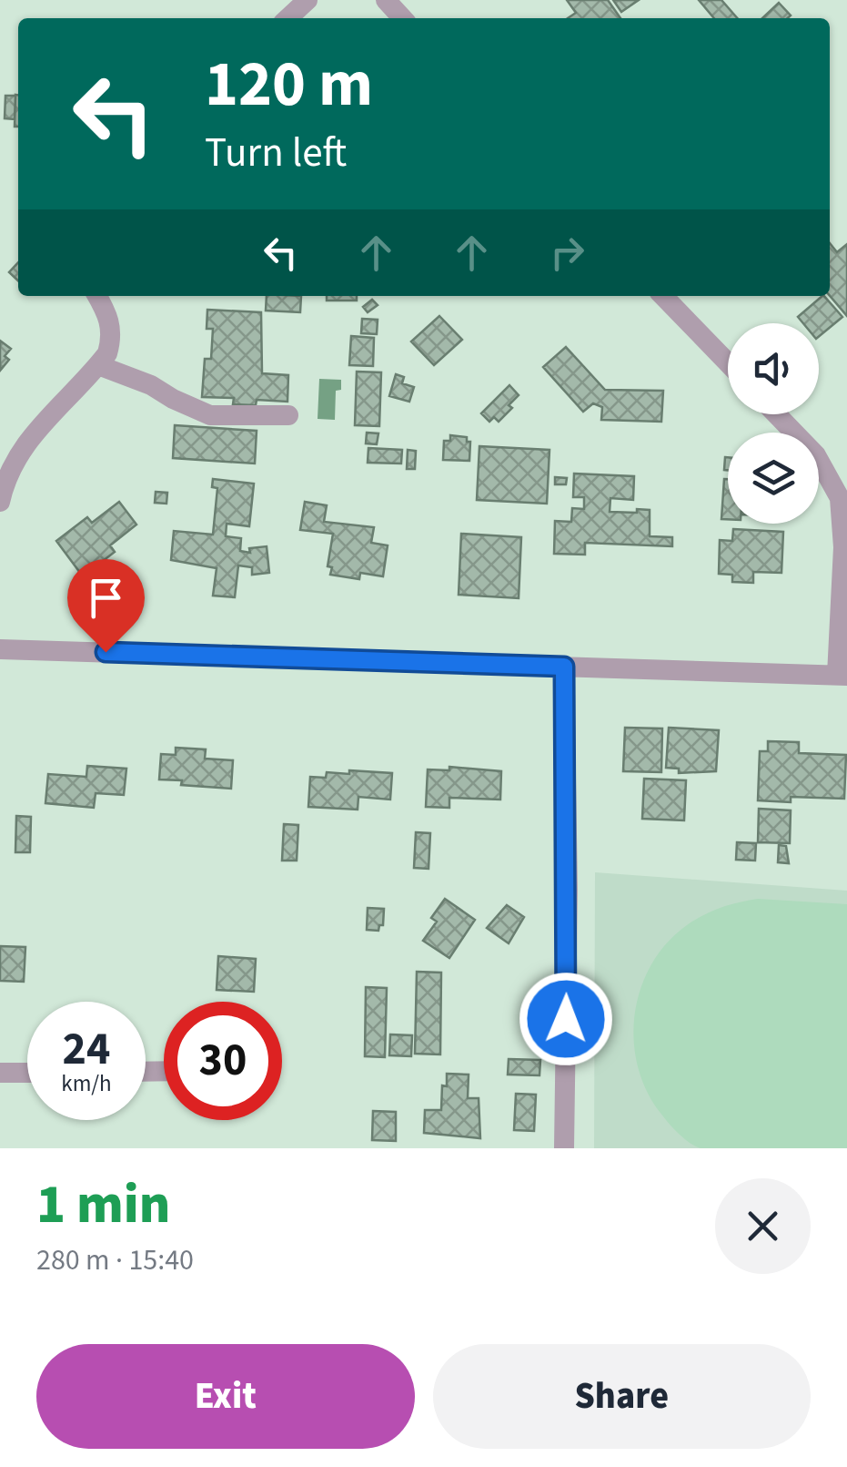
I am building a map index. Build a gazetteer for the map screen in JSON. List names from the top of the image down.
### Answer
{
  "page": {
    "turn": ["120 m", "Turn left"],
    "speed": "24 km/h",
    "limit": "30",
    "heading": ["1 min", "280 m · 15:40"],
    "buttons": ["Exit", "Share"]
  }
}
